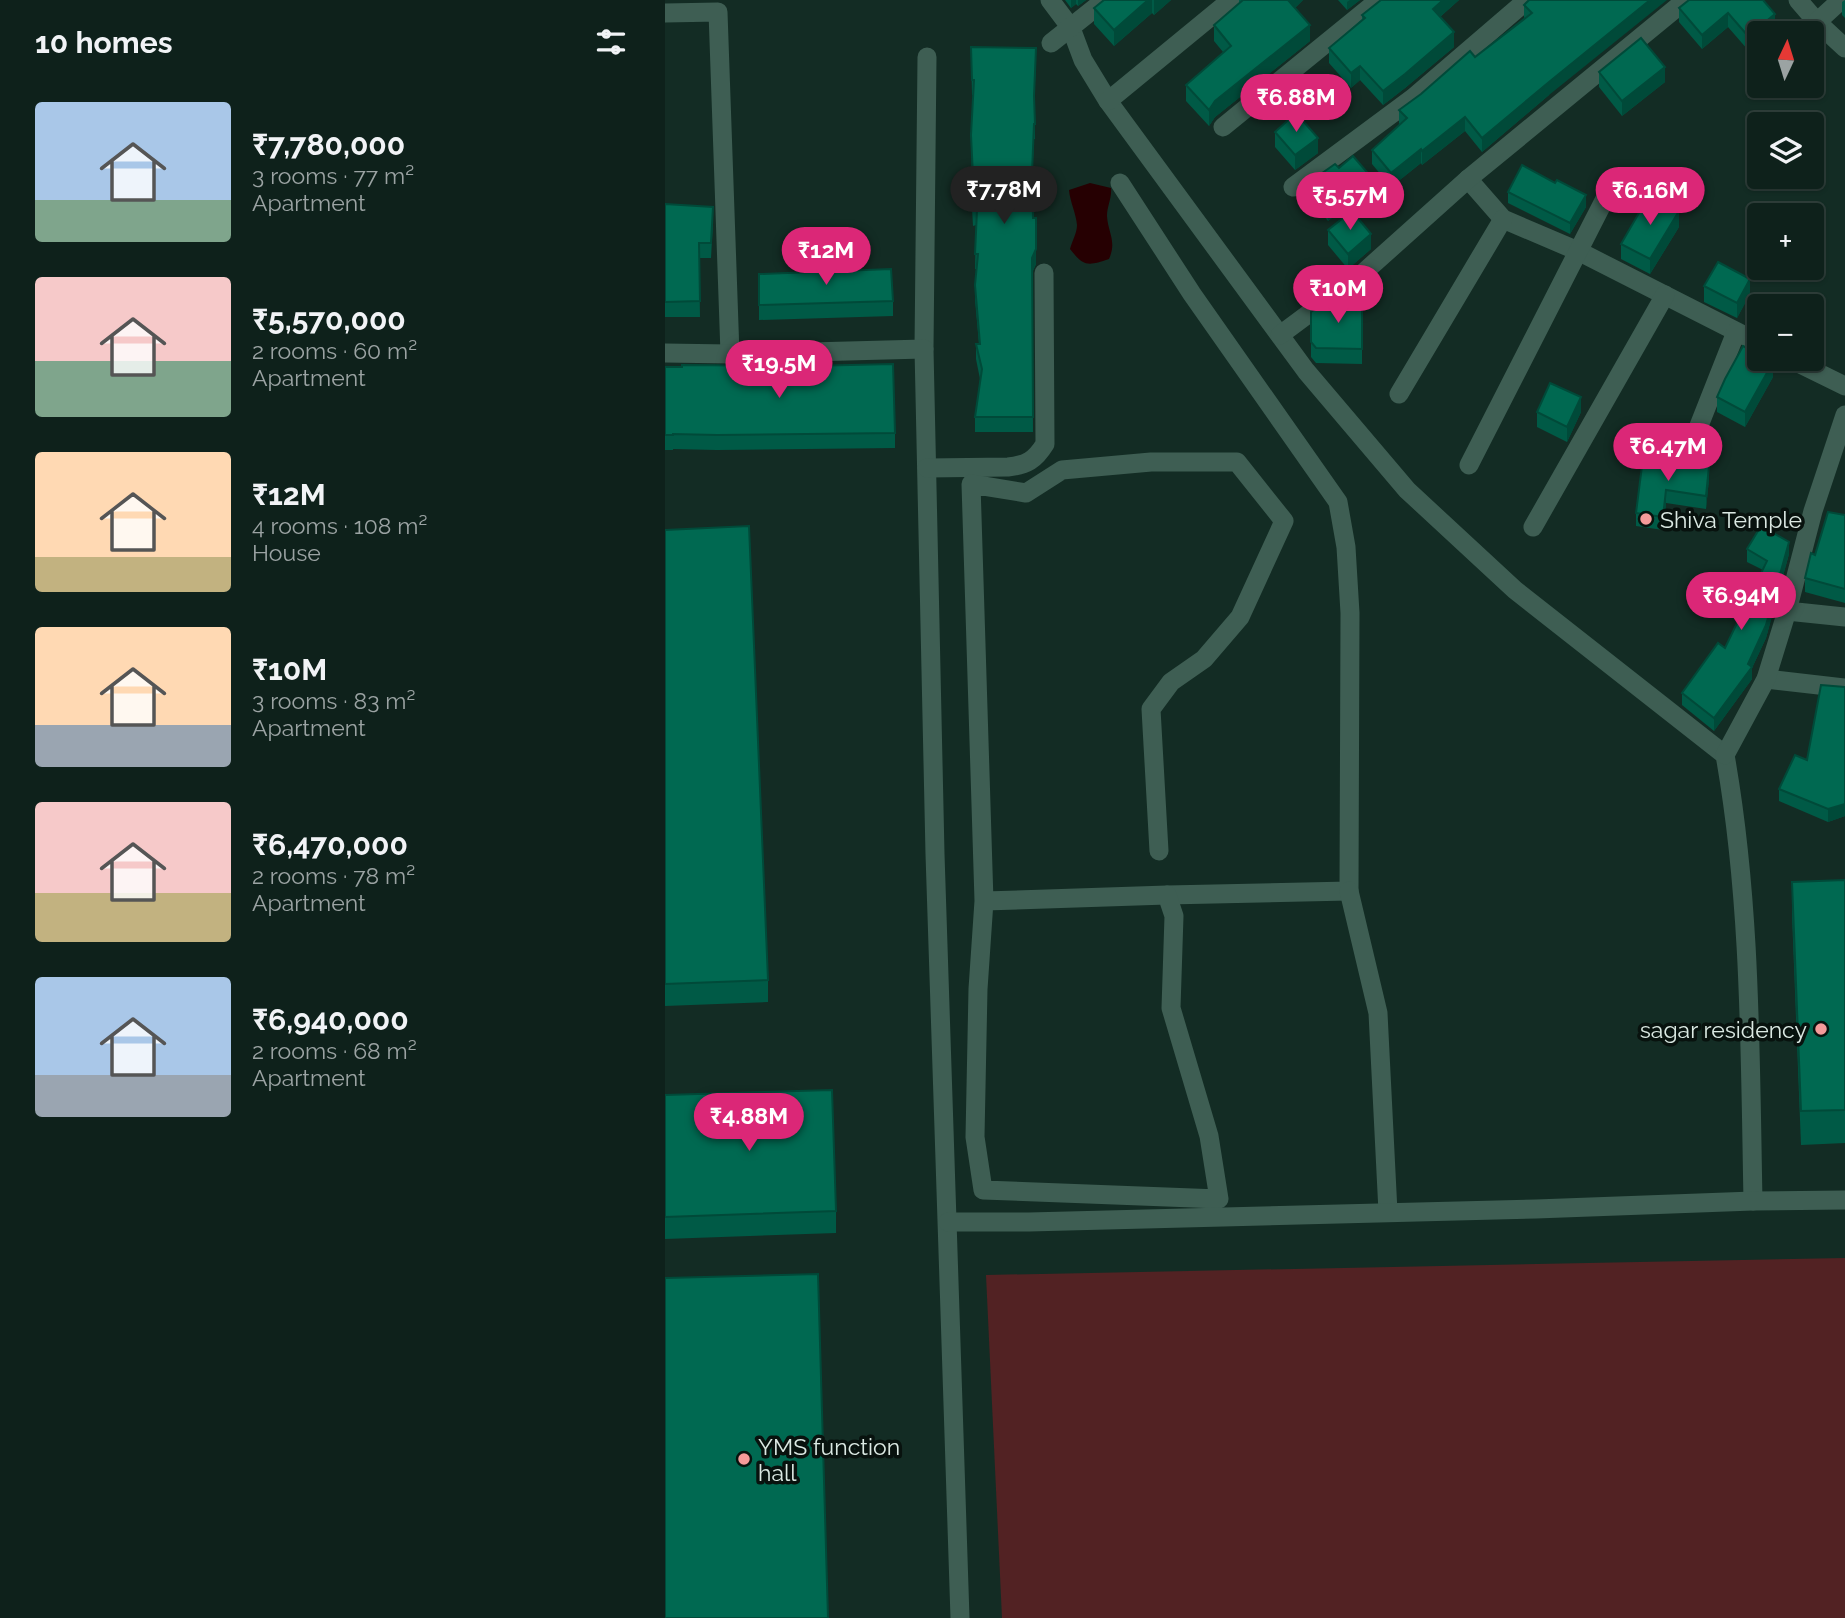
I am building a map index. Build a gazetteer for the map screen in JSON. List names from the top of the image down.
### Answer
{
  "places": ["Shiva Temple", "sagar residency", "YMS function hall"],
  "north": "top",
  "page": {
    "heading": "10 homes",
    "map_buttons": ["+", "−"],
    "price": [
      "₹6.88M",
      "₹7.78M",
      "₹6.16M",
      "₹5.57M",
      "₹12M",
      "₹10M",
      "₹19.5M",
      "₹6.47M",
      "₹6.94M",
      "₹4.88M"
    ],
    "list": [
      {
        "name": "₹7,780,000",
        "note": "3 rooms · 77 m² · Apartment"
      },
      {
        "name": "₹5,570,000",
        "note": "2 rooms · 60 m² · Apartment"
      },
      {
        "name": "₹12M",
        "note": "4 rooms · 108 m² · House"
      },
      {
        "name": "₹10M",
        "note": "3 rooms · 83 m² · Apartment"
      },
      {
        "name": "₹6,470,000",
        "note": "2 rooms · 78 m² · Apartment"
      },
      {
        "name": "₹6,940,000",
        "note": "2 rooms · 68 m² · Apartment"
      }
    ]
  }
}
